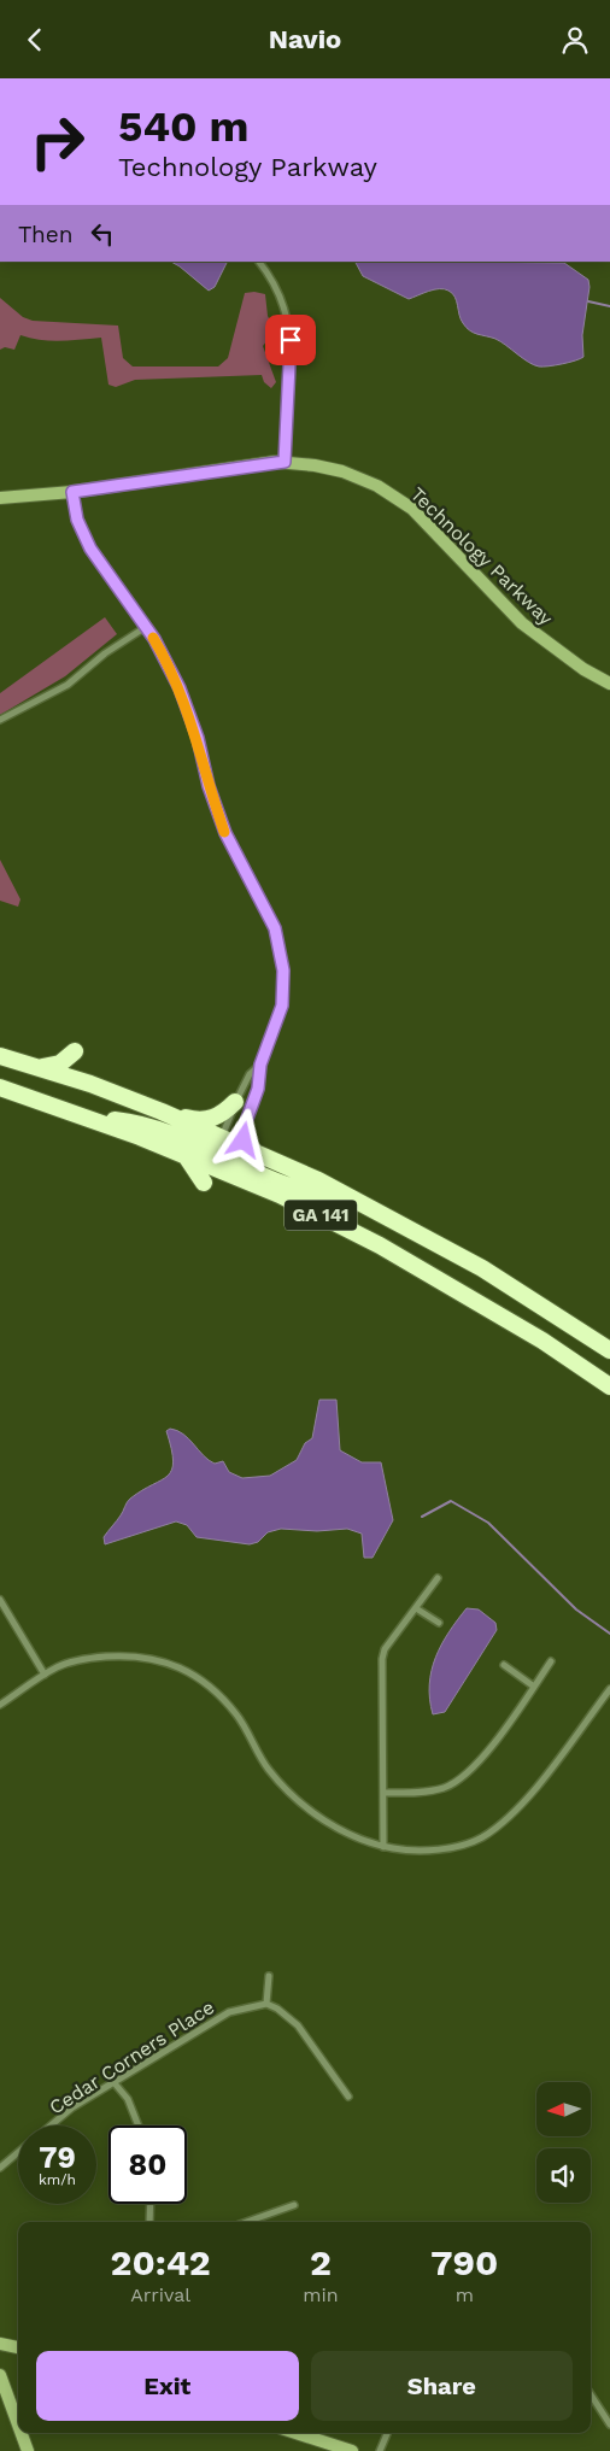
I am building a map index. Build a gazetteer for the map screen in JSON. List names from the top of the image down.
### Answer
{
  "streets": {
    "highway": ["GA 141"],
    "street": ["Technology Parkway", "Cedar Corners Place"]
  },
  "north": "left",
  "page": {
    "header": "Navio",
    "turn": ["540 m", "Technology Parkway"],
    "then": "Then",
    "speed": "79 km/h",
    "limit": "80",
    "eta": [
      "20:42",
      "Arrival",
      "2",
      "min",
      "790",
      "m"
    ],
    "buttons": ["Exit", "Share"]
  }
}
